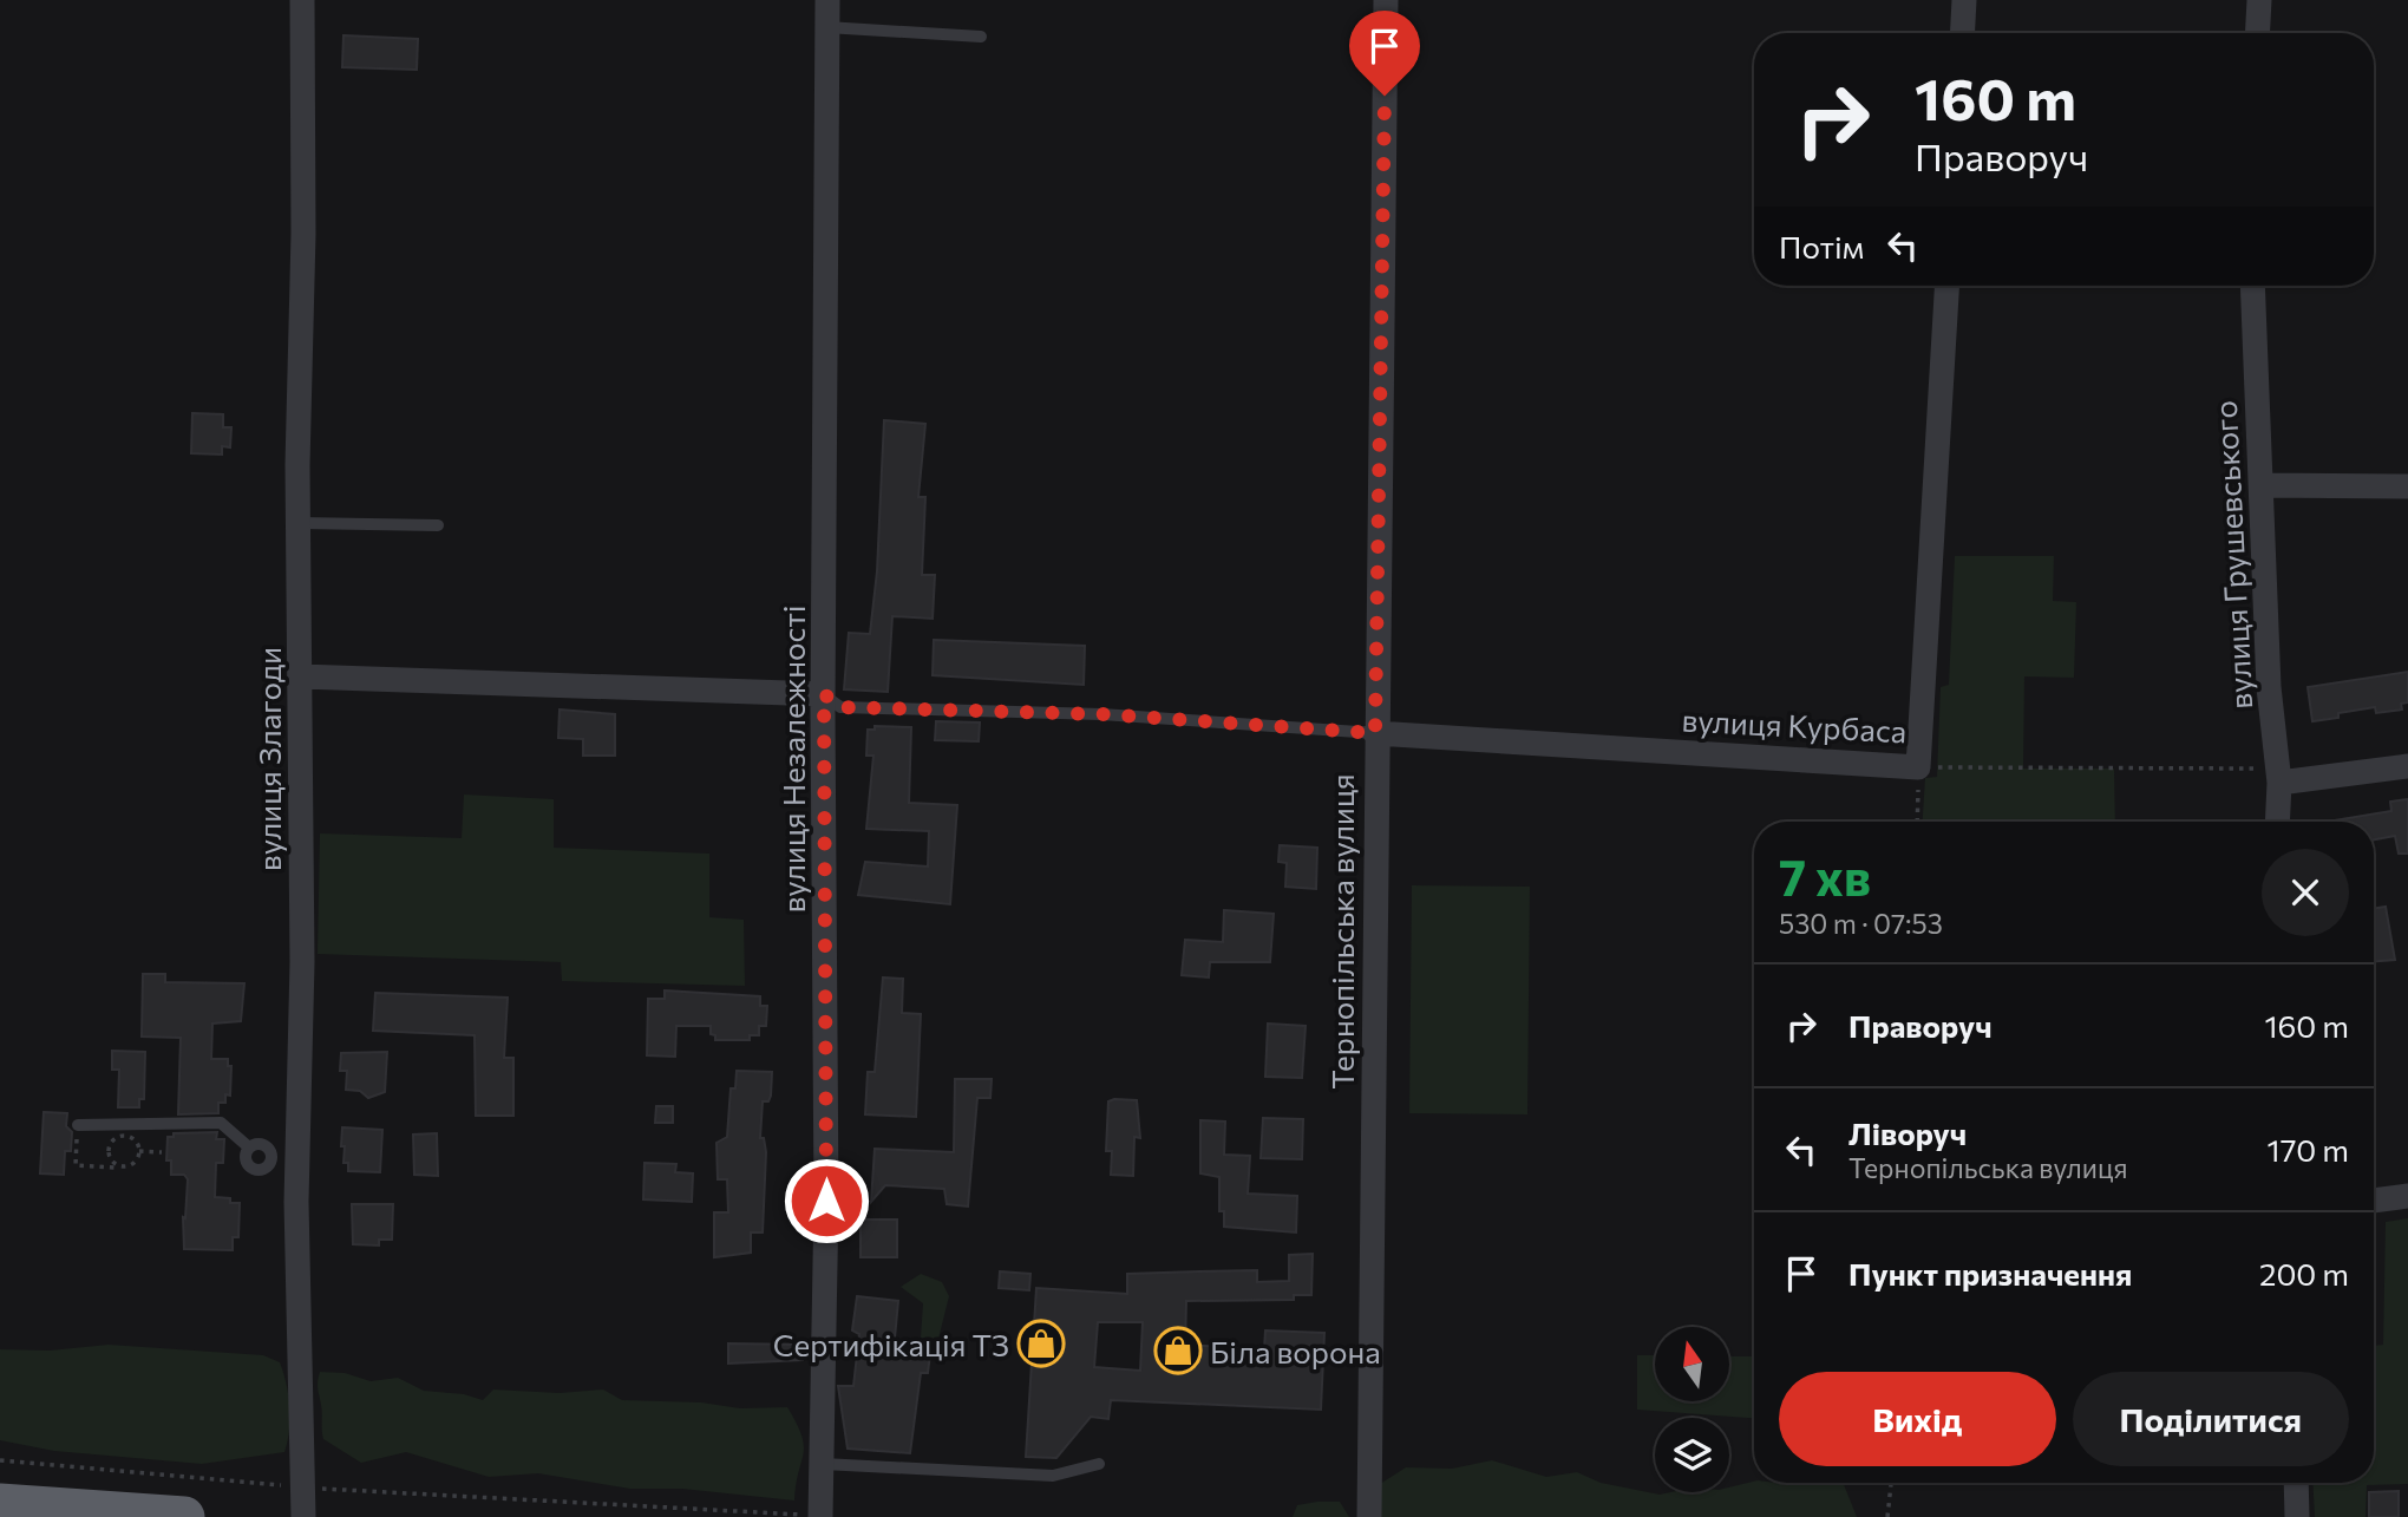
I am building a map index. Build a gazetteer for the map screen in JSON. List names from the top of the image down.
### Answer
{
  "streets": {
    "street": [
      "вулиця Грушевського",
      "вулиця Курбаса",
      "вулиця Злагоди",
      "вулиця Незалежності",
      "Тернопільська вулиця"
    ]
  },
  "crossings": [
    ["вулиця Курбаса", "Тернопільська вулиця"]
  ],
  "places": {
    "shop": ["Сертифікація ТЗ", "Біла ворона"]
  },
  "north": "top",
  "page": {
    "turn": ["160 m", "Праворуч"],
    "then": "Потім",
    "heading": ["7 хв", "530 m · 07:53"],
    "list": [
      {
        "name": "Праворуч",
        "value": "160 m"
      },
      {
        "name": "Ліворуч",
        "note": "Тернопільська вулиця",
        "value": "170 m"
      },
      {
        "name": "Пункт призначення",
        "value": "200 m"
      }
    ],
    "buttons": ["Вихід", "Поділитися"]
  }
}
